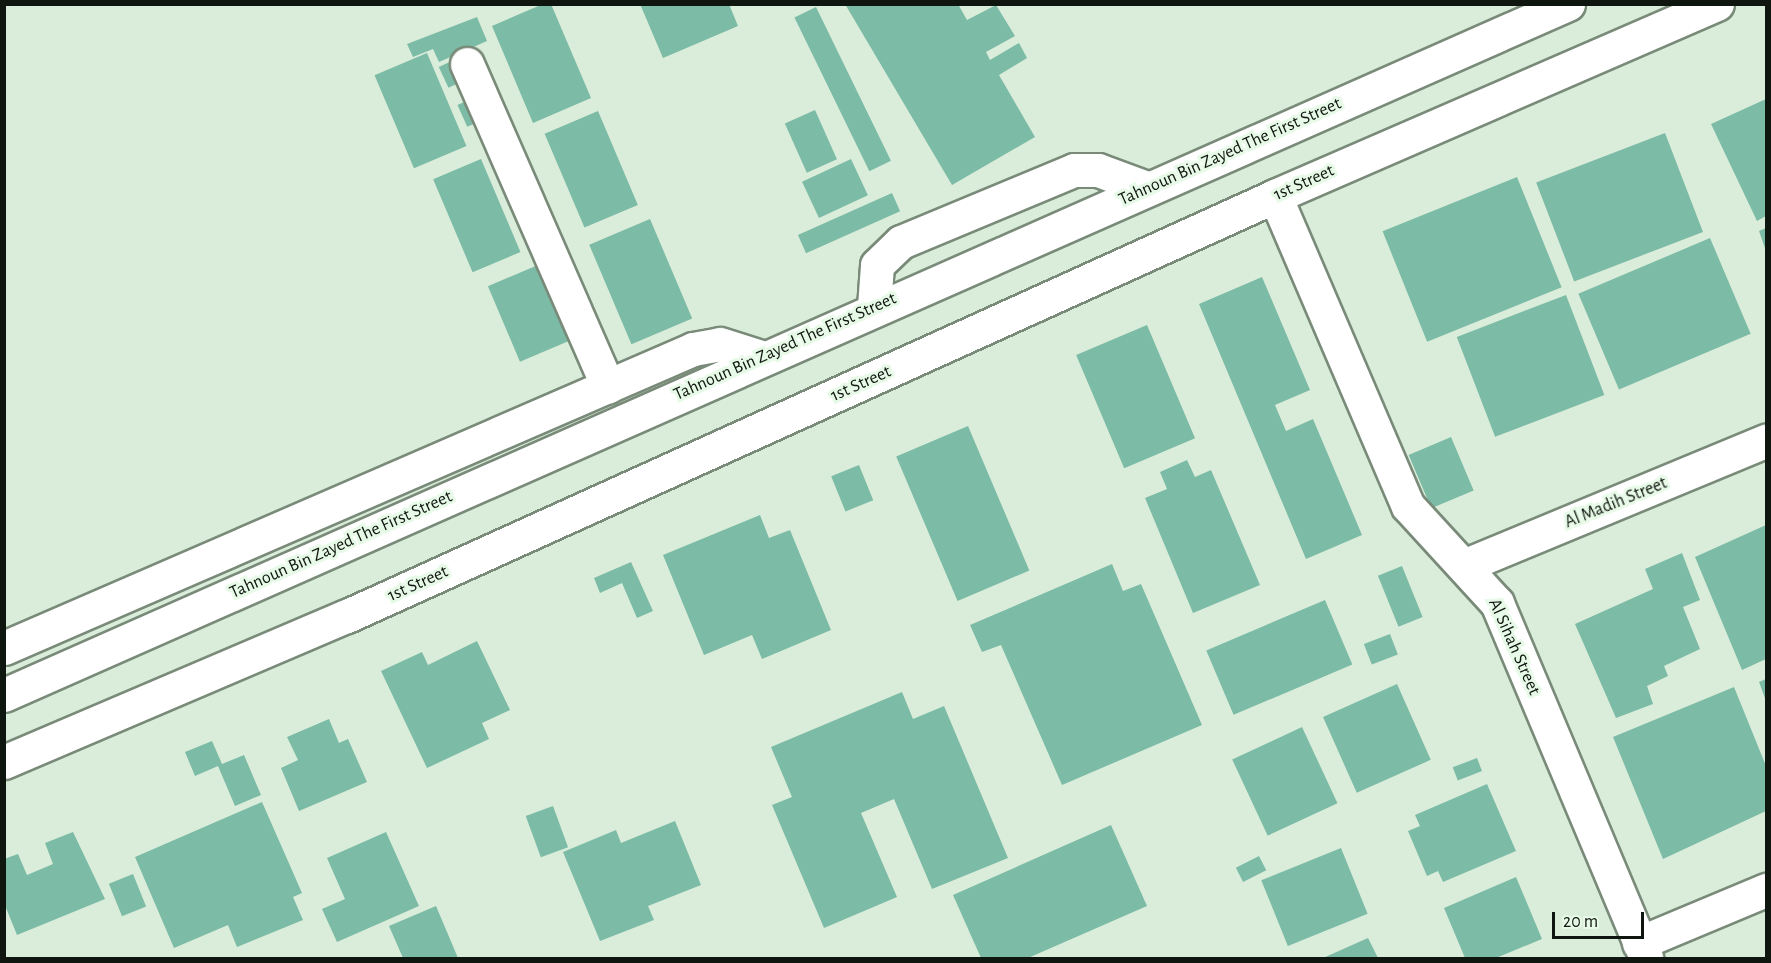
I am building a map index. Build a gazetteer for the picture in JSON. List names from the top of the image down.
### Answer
{
  "streets": {
    "street": [
      "Tahnoun Bin Zayed The First Street",
      "1st Street",
      "Al Madih Street",
      "Al Sihah Street"
    ]
  },
  "crossings": [
    ["1st Street", "Al Sihah Street"],
    ["Al Madih Street", "Al Sihah Street"]
  ],
  "scale_bar": "20 m"
}
